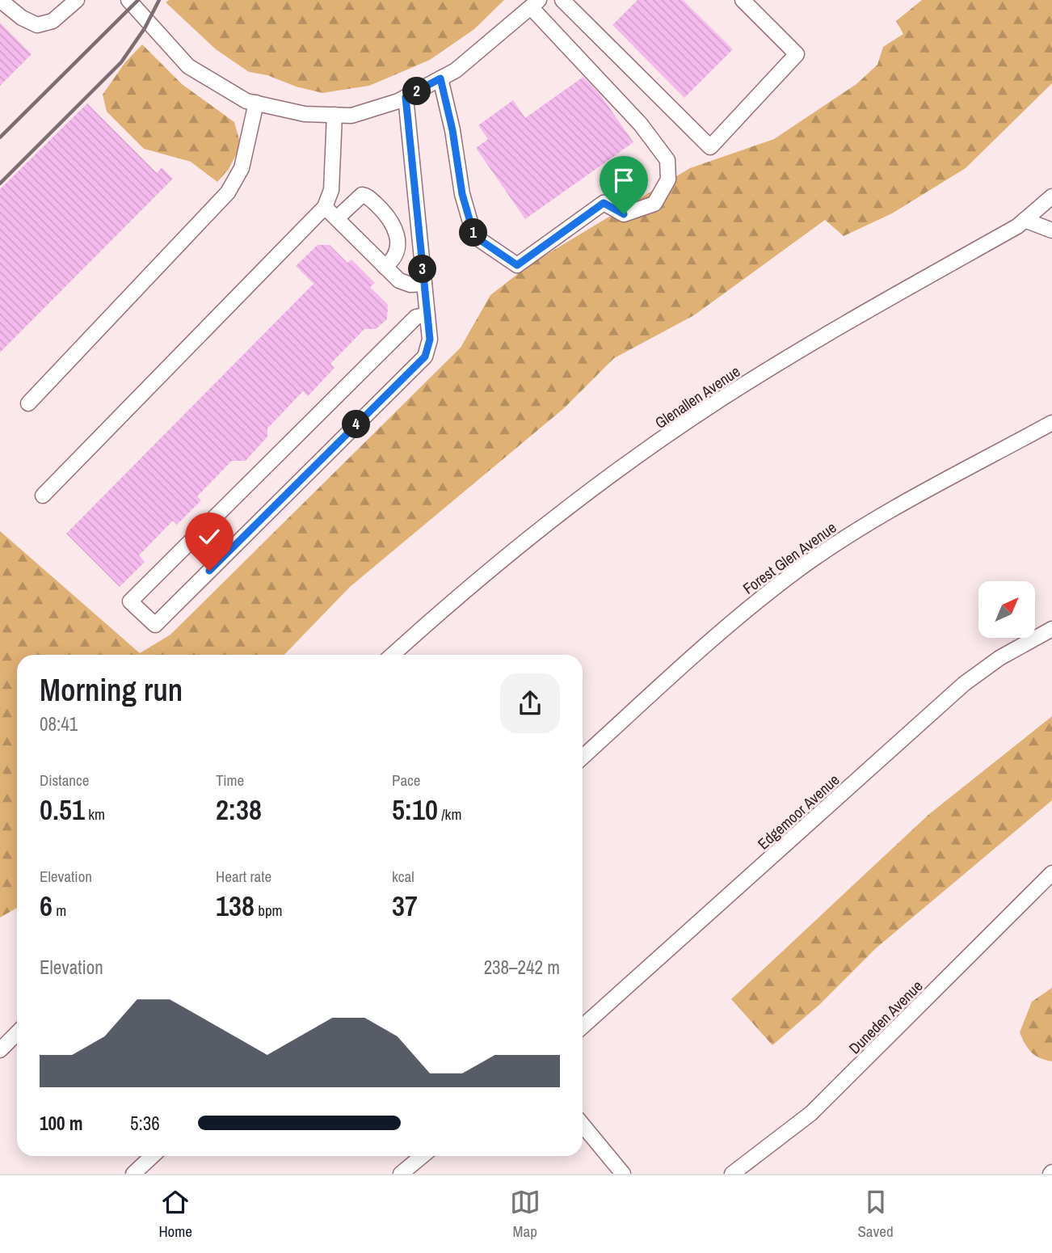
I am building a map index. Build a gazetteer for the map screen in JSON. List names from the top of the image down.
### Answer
{
  "streets": {
    "street": [
      "Glenallen Avenue",
      "Forest Glen Avenue",
      "Edgemoor Avenue",
      "Duneden Avenue"
    ]
  },
  "north": "top right",
  "page": {
    "pins": [
      "2",
      "1",
      "3",
      "4"
    ],
    "heading": ["Morning run", "08:41"],
    "stats": [
      ["Distance", "0.51 km"],
      ["Time", "2:38"],
      ["Pace", "5:10 /km"],
      ["Elevation", "6 m"],
      ["Heart rate", "138 bpm"],
      ["kcal", "37"]
    ],
    "chart": ["Elevation", "238–242 m"],
    "list": [
      {
        "name": "100 m",
        "note": "5:36"
      }
    ],
    "tabs": ["Home", "Map", "Saved"]
  }
}
